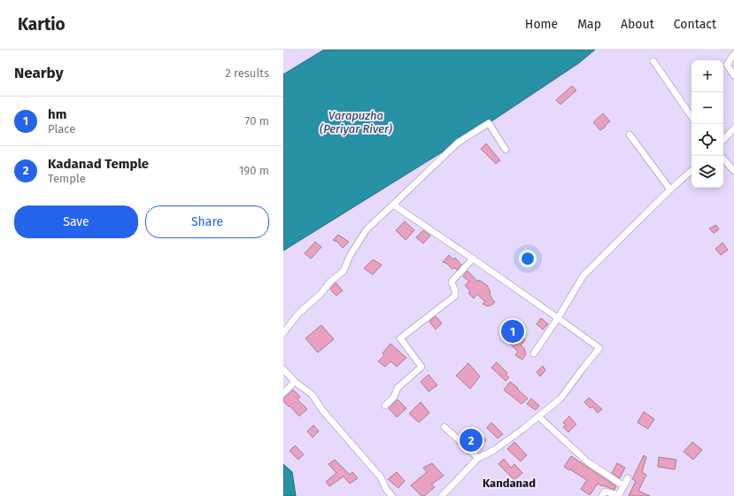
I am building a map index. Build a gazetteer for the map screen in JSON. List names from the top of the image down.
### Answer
{
  "districts": ["Kandanad"],
  "water": ["Varapuzha (Periyar River)"],
  "page": {
    "header": "Kartio",
    "nav": [
      "Home",
      "Map",
      "About",
      "Contact"
    ],
    "heading": ["Nearby", "2 results"],
    "map_buttons": ["+", "−"],
    "list": [
      {
        "mark": "1",
        "name": "hm",
        "note": "Place",
        "value": "70 m"
      },
      {
        "mark": "2",
        "name": "Kadanad Temple",
        "note": "Temple",
        "value": "190 m"
      }
    ],
    "buttons": ["Save", "Share"],
    "pins": ["1", "2"]
  }
}
